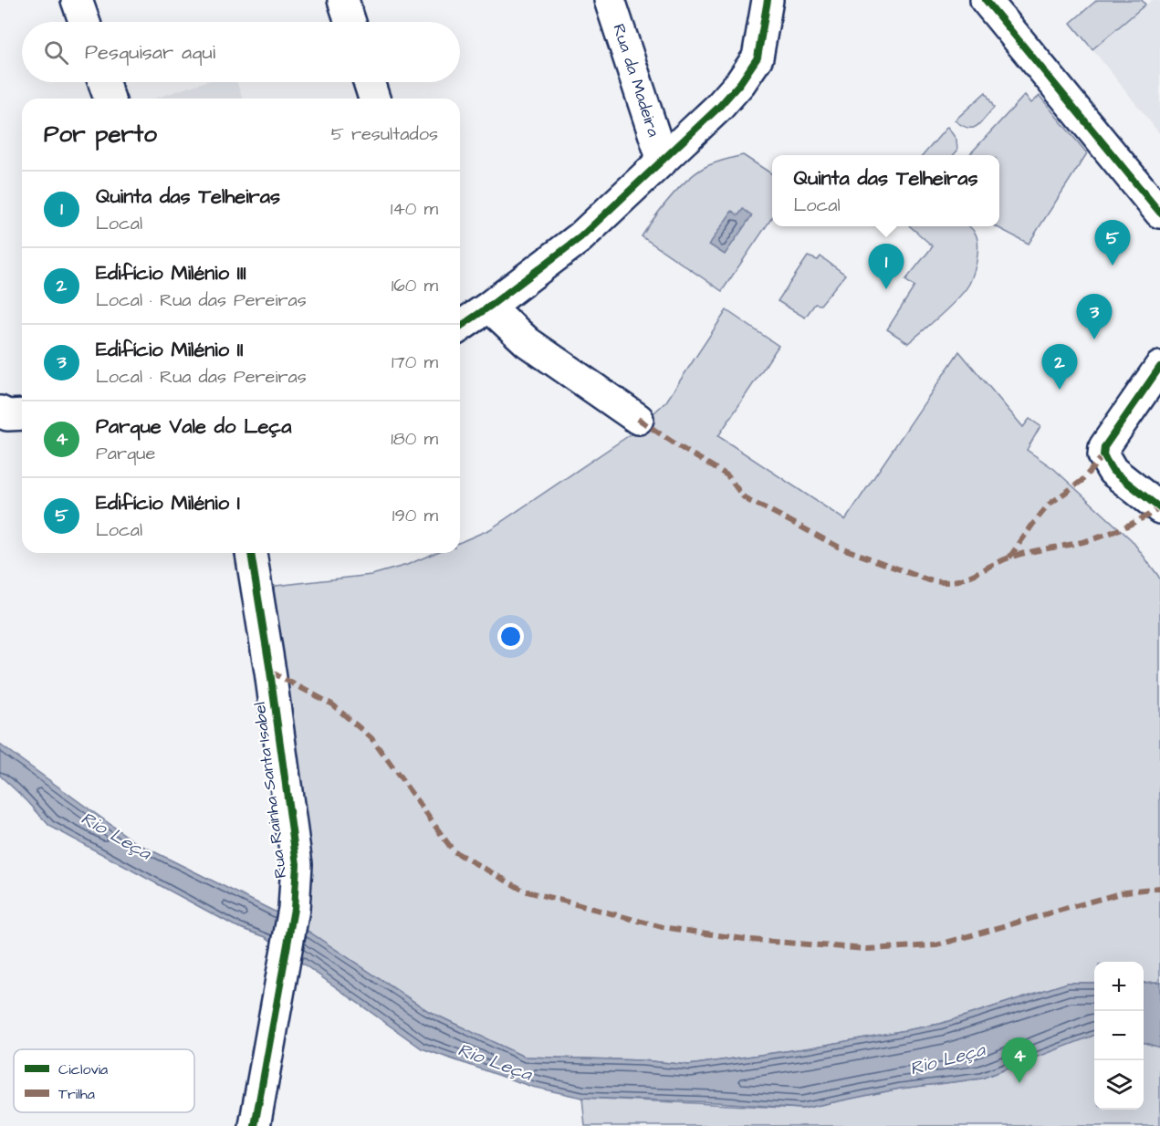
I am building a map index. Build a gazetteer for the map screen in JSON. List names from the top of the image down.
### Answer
{
  "streets": {
    "street": ["Rua da Madeira", "Rua Rainha Santa Isabel"]
  },
  "water": ["Rio Leça"],
  "legend": ["Ciclovia", "Trilha"],
  "page": {
    "search": "Pesquisar aqui",
    "heading": ["Por perto", "5 resultados"],
    "popup": ["Quinta das Telheiras", "Local"],
    "list": [
      {
        "mark": "1",
        "name": "Quinta das Telheiras",
        "note": "Local",
        "value": "140 m"
      },
      {
        "mark": "2",
        "name": "Edifício Milénio III",
        "note": "Local · Rua das Pereiras",
        "value": "160 m"
      },
      {
        "mark": "3",
        "name": "Edifício Milénio II",
        "note": "Local · Rua das Pereiras",
        "value": "170 m"
      },
      {
        "mark": "4",
        "name": "Parque Vale do Leça",
        "note": "Parque",
        "value": "180 m"
      },
      {
        "mark": "5",
        "name": "Edifício Milénio I",
        "note": "Local",
        "value": "190 m"
      }
    ],
    "pins": [
      "5",
      "1",
      "3",
      "2",
      "4"
    ],
    "map_buttons": ["+", "−"]
  }
}
